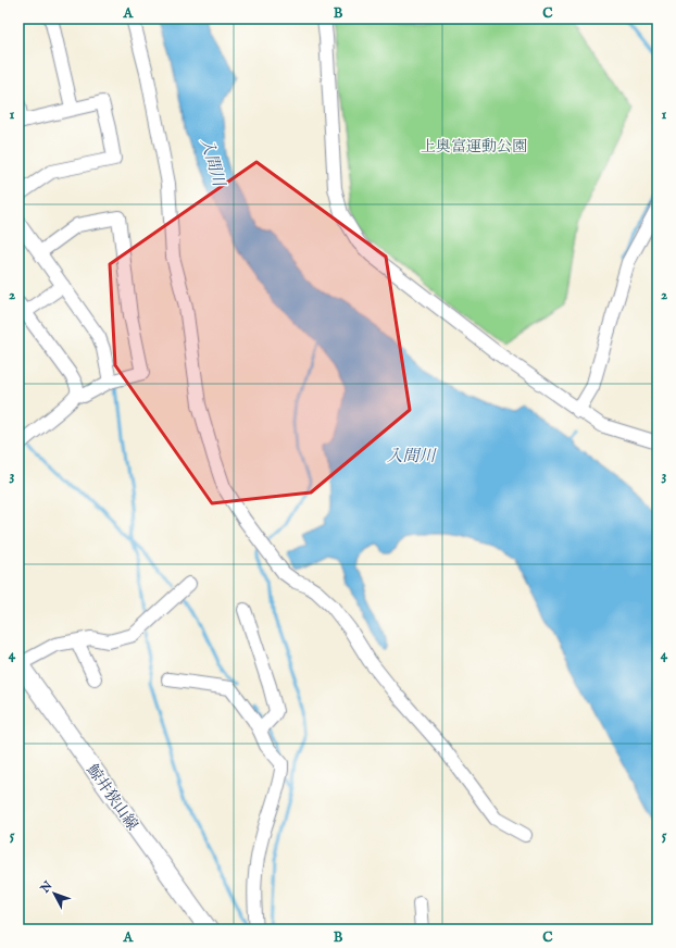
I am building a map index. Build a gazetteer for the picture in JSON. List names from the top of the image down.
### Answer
{
  "streets": {
    "main road": ["鯨井狭山線"]
  },
  "water": ["入間川"],
  "parks": ["上奥富運動公園"],
  "north": "top left",
  "grid": {
    "columns": ["A", "B", "C"],
    "rows": [
      "1",
      "2",
      "3",
      "4",
      "5"
    ]
  }
}
